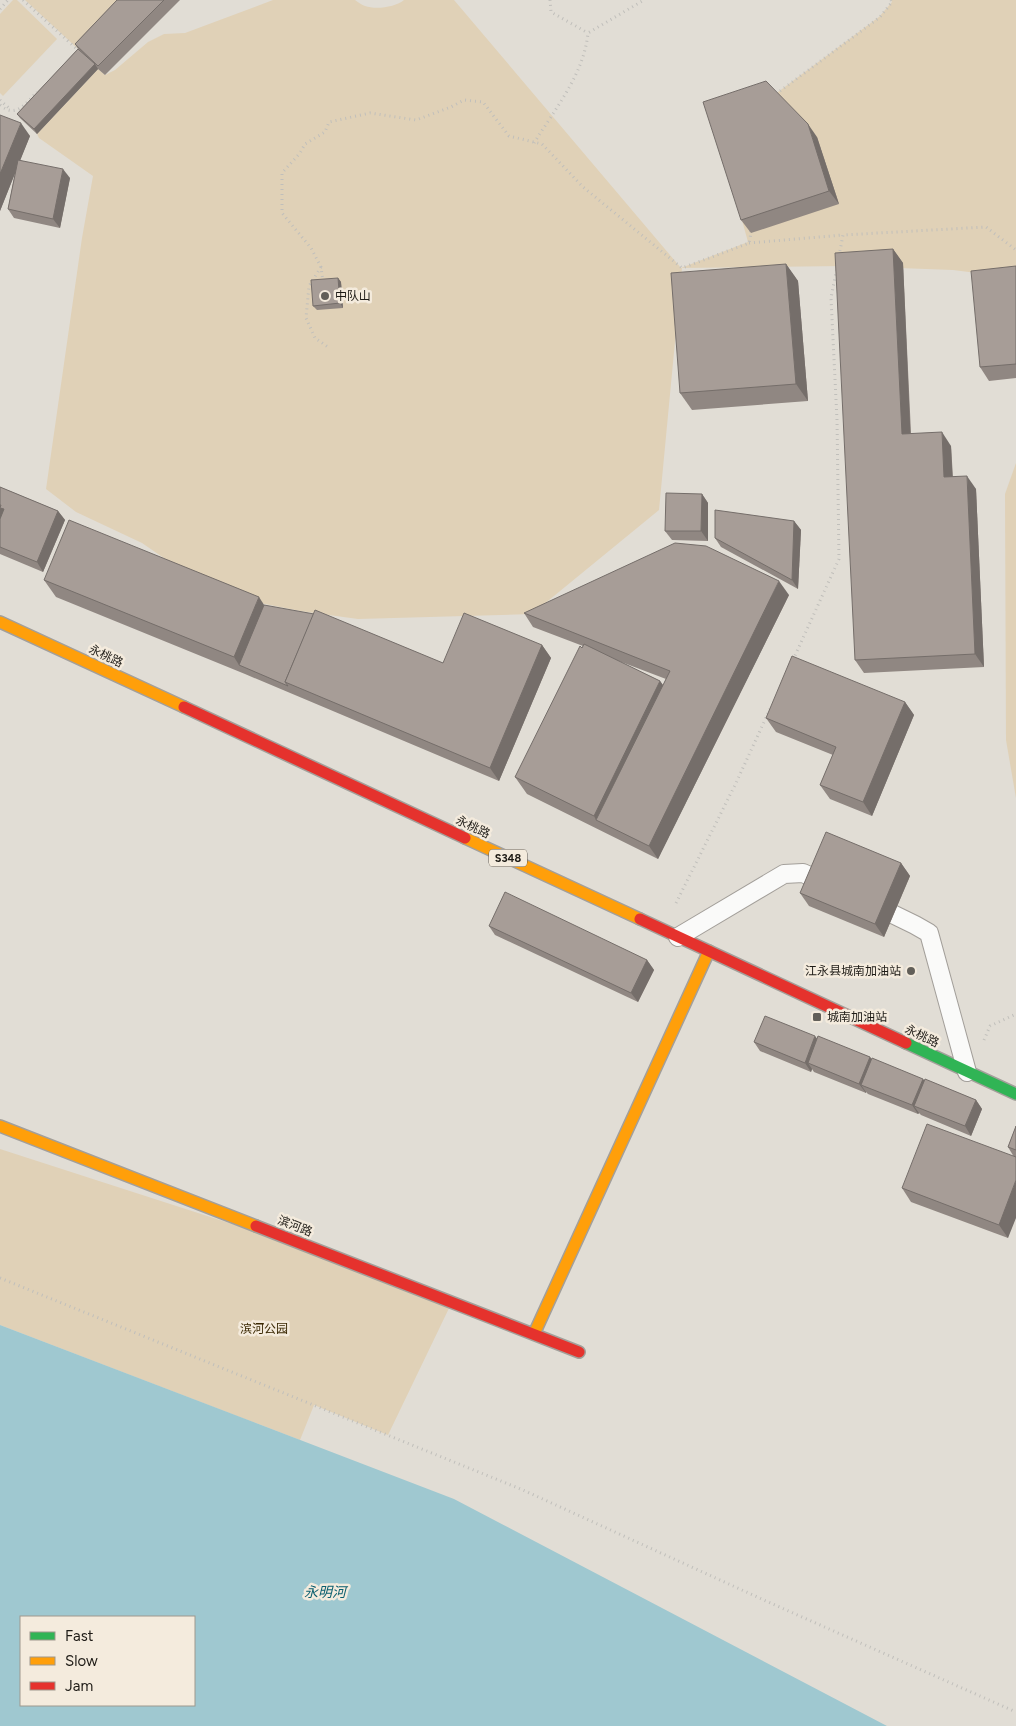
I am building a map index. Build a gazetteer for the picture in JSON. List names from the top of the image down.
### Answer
{
  "streets": {
    "main road": ["永桃路", "S348", "滨河路"]
  },
  "water": ["永明河"],
  "parks": ["滨河公园"],
  "places": {
    "other": ["中队山", "江永县城南加油站"],
    "transit": ["城南加油站"]
  },
  "legend": ["Fast", "Slow", "Jam"]
}
